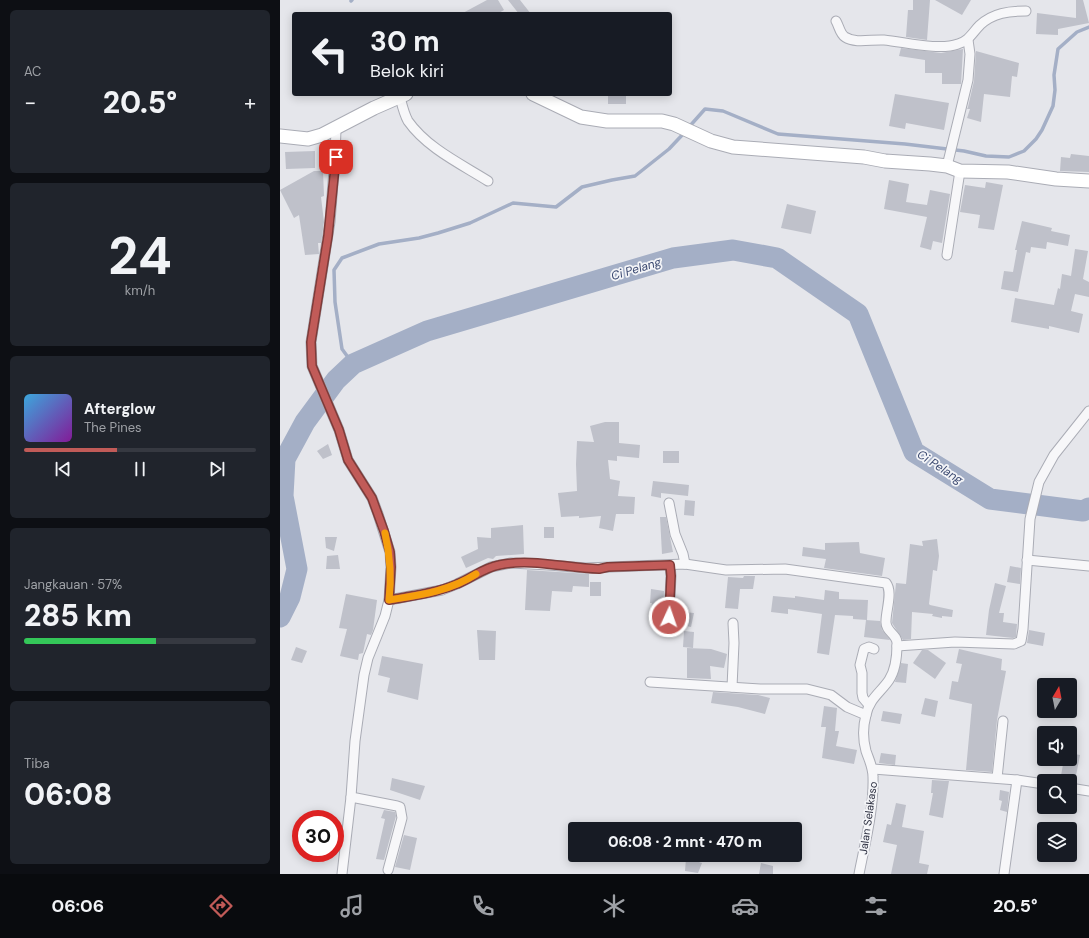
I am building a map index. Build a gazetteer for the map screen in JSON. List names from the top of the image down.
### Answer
{
  "streets": {
    "street": ["Jalan Selakaso"]
  },
  "water": ["Ci Pelang"],
  "north": "top",
  "page": {
    "tile": [
      "AC",
      ["24", "km/h"],
      ["Jangkauan · 57%", "285 km"],
      ["Tiba", "06:08"]
    ],
    "turn": ["30 m", "Belok kiri"],
    "heat": ["−", "20.5°", "+"],
    "song": ["Afterglow", "The Pines"],
    "limit": "30",
    "trip": "06:08 · 2 mnt · 470 m",
    "tabs": ["06:06", "20.5°"]
  }
}
